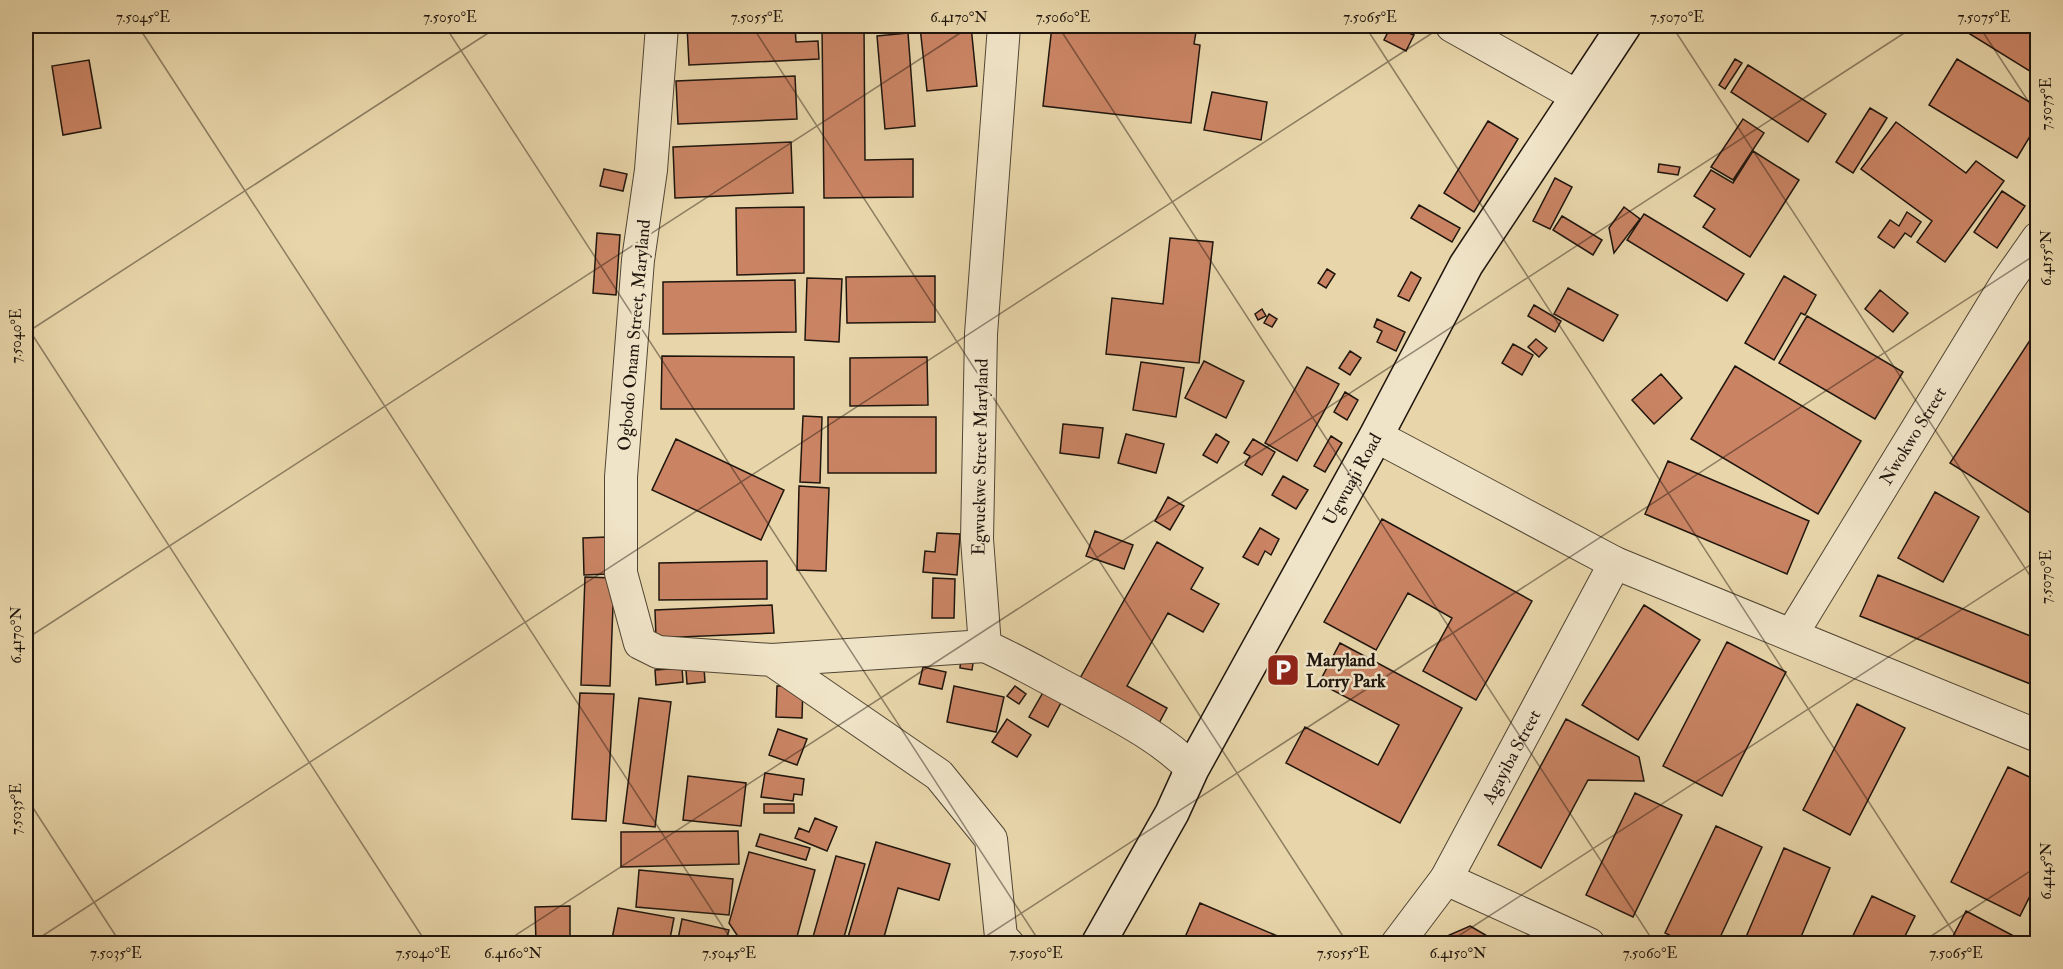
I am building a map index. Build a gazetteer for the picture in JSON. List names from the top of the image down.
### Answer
{
  "streets": {
    "main road": ["Ugwuaji Road"],
    "street": [
      "Ogbodo Onam Street, Maryland",
      "Nwokwo Street",
      "Egwuekwe Street Maryland",
      "Agayiba Street"
    ]
  },
  "places": {
    "parking": ["Maryland Lorry Park"]
  },
  "coordinates": [
    "7.5045°E",
    "7.5050°E",
    "7.5055°E",
    "6.4170°N",
    "7.5060°E",
    "7.5065°E",
    "7.5070°E",
    "7.5075°E",
    "6.4155°N",
    "7.5040°E",
    "7.5035°E",
    "6.4145°N",
    "6.4160°N",
    "6.4150°N"
  ]
}
